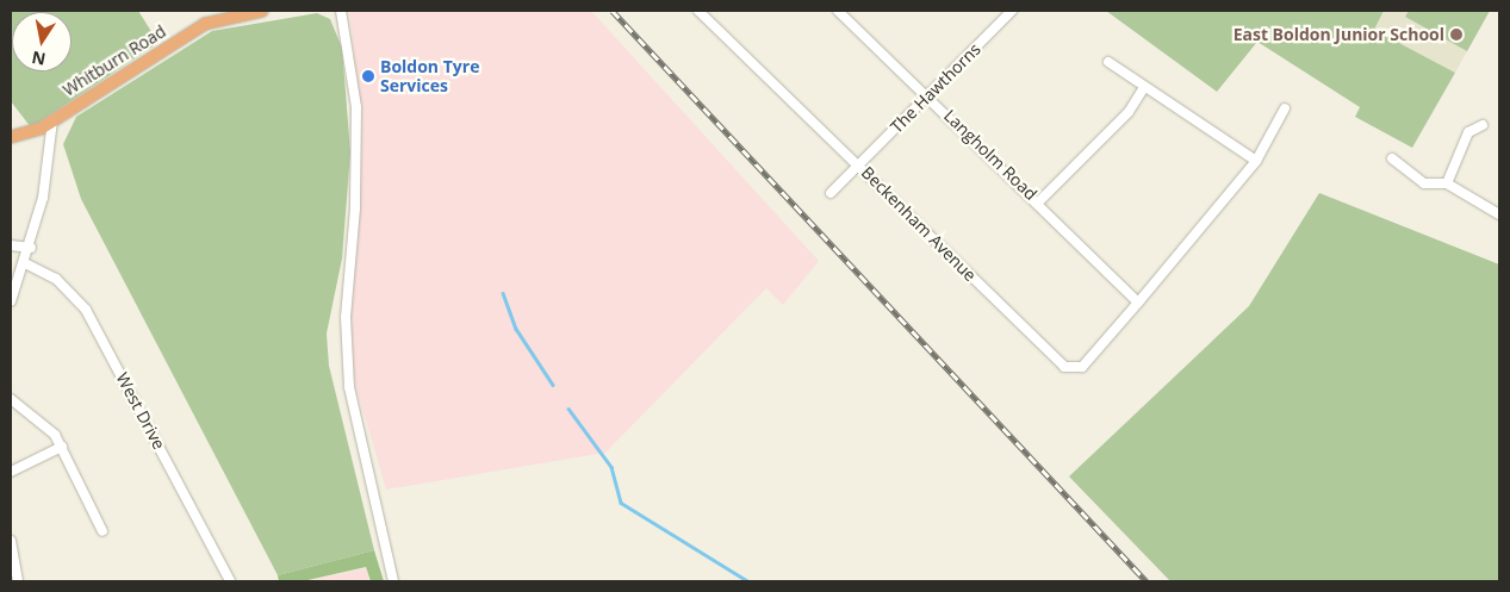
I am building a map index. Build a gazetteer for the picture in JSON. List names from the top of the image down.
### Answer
{
  "streets": {
    "main road": ["Whitburn Road"],
    "street": [
      "The Hawthorns",
      "Langholm Road",
      "Beckenham Avenue",
      "West Drive"
    ]
  },
  "crossings": [
    ["The Hawthorns", "Langholm Road"],
    ["The Hawthorns", "Beckenham Avenue"],
    ["Langholm Road", "Beckenham Avenue"]
  ],
  "places": ["East Boldon Junior School", "Boldon Tyre Services"],
  "north": "bottom"
}
